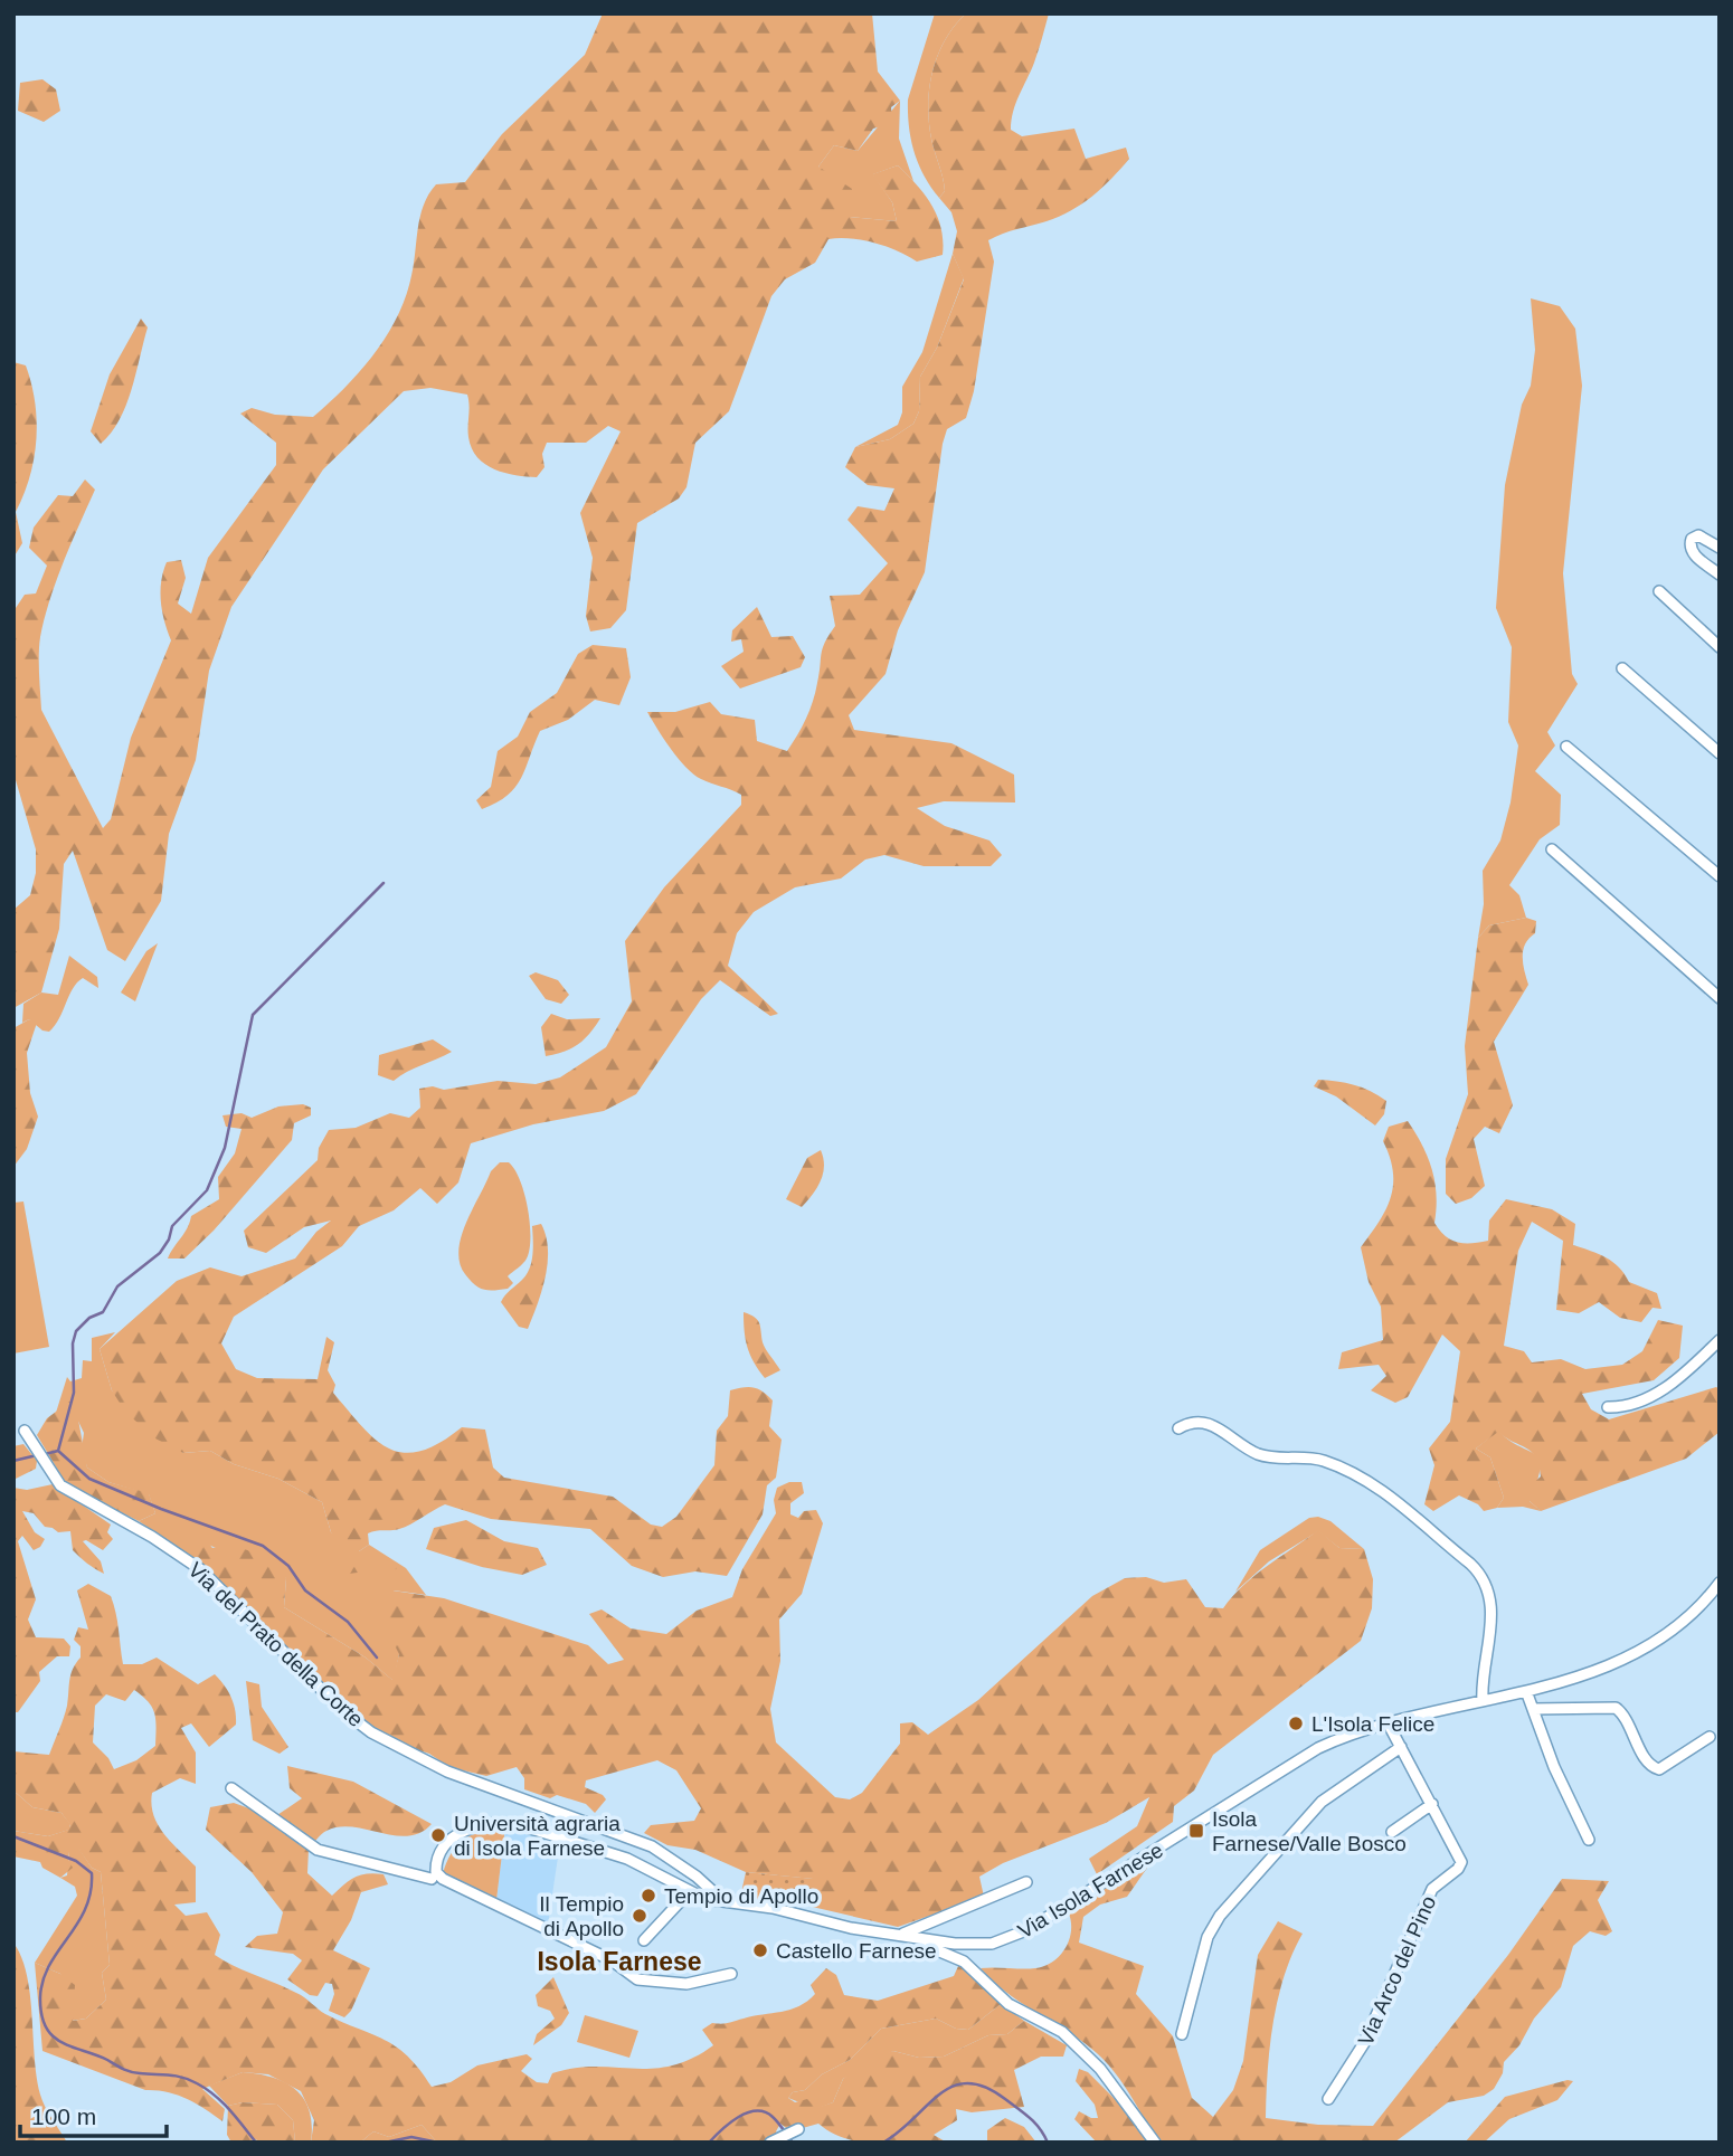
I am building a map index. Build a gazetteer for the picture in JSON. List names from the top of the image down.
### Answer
{
  "streets": {
    "street": ["Via del Prato della Corte", "Via Isola Farnese", "Via Arco del Pino"]
  },
  "crossings": [
    ["Via del Prato della Corte", "Via Isola Farnese"],
    ["Via Isola Farnese", "Via Arco del Pino"]
  ],
  "districts": ["Isola Farnese"],
  "places": {
    "other": [
      "L'Isola Felice",
      "Università agraria di Isola Farnese",
      "Tempio di Apollo",
      "Il Tempio di Apollo",
      "Castello Farnese"
    ],
    "transit": ["Isola Farnese/Valle Bosco"]
  },
  "scale_bar": "100 m"
}
